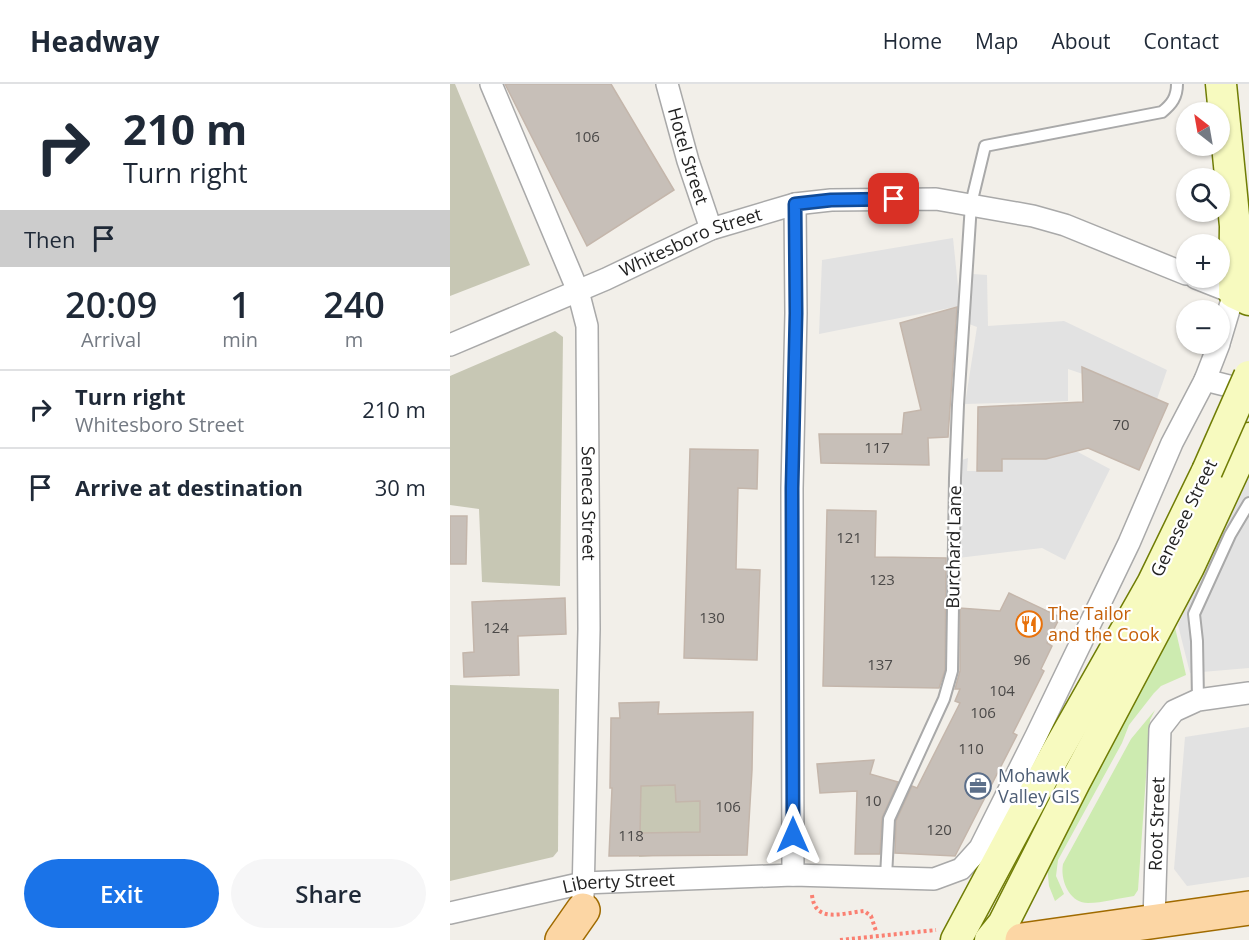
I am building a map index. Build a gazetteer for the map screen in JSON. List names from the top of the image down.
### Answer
{
  "streets": {
    "main road": ["Genesee Street"],
    "street": [
      "Hotel Street",
      "Whitesboro Street",
      "Seneca Street",
      "Root Street",
      "Liberty Street"
    ],
    "lane": ["Burchard Lane"]
  },
  "crossings": [
    ["Hotel Street", "Whitesboro Street"],
    ["Whitesboro Street", "Seneca Street"],
    ["Whitesboro Street", "Burchard Lane"],
    ["Seneca Street", "Liberty Street"],
    ["Burchard Lane", "Liberty Street"]
  ],
  "places": {
    "restaurant": ["The Tailor and the Cook"],
    "office": ["Mohawk Valley GIS"]
  },
  "house_numbers": [
    "106",
    "70",
    "117",
    "121",
    "123",
    "130",
    "124",
    "96",
    "137",
    "104",
    "106",
    "110",
    "10",
    "106",
    "120",
    "118"
  ],
  "north": "top left",
  "page": {
    "header": "Headway",
    "nav": [
      "Home",
      "Map",
      "About",
      "Contact"
    ],
    "turn": ["210 m", "Turn right"],
    "map_buttons": ["+", "−"],
    "then": "Then",
    "eta": [
      "20:09",
      "Arrival",
      "1",
      "min",
      "240",
      "m"
    ],
    "list": [
      {
        "name": "Turn right",
        "note": "Whitesboro Street",
        "value": "210 m"
      },
      {
        "name": "Arrive at destination",
        "value": "30 m"
      }
    ],
    "buttons": ["Exit", "Share"]
  }
}
